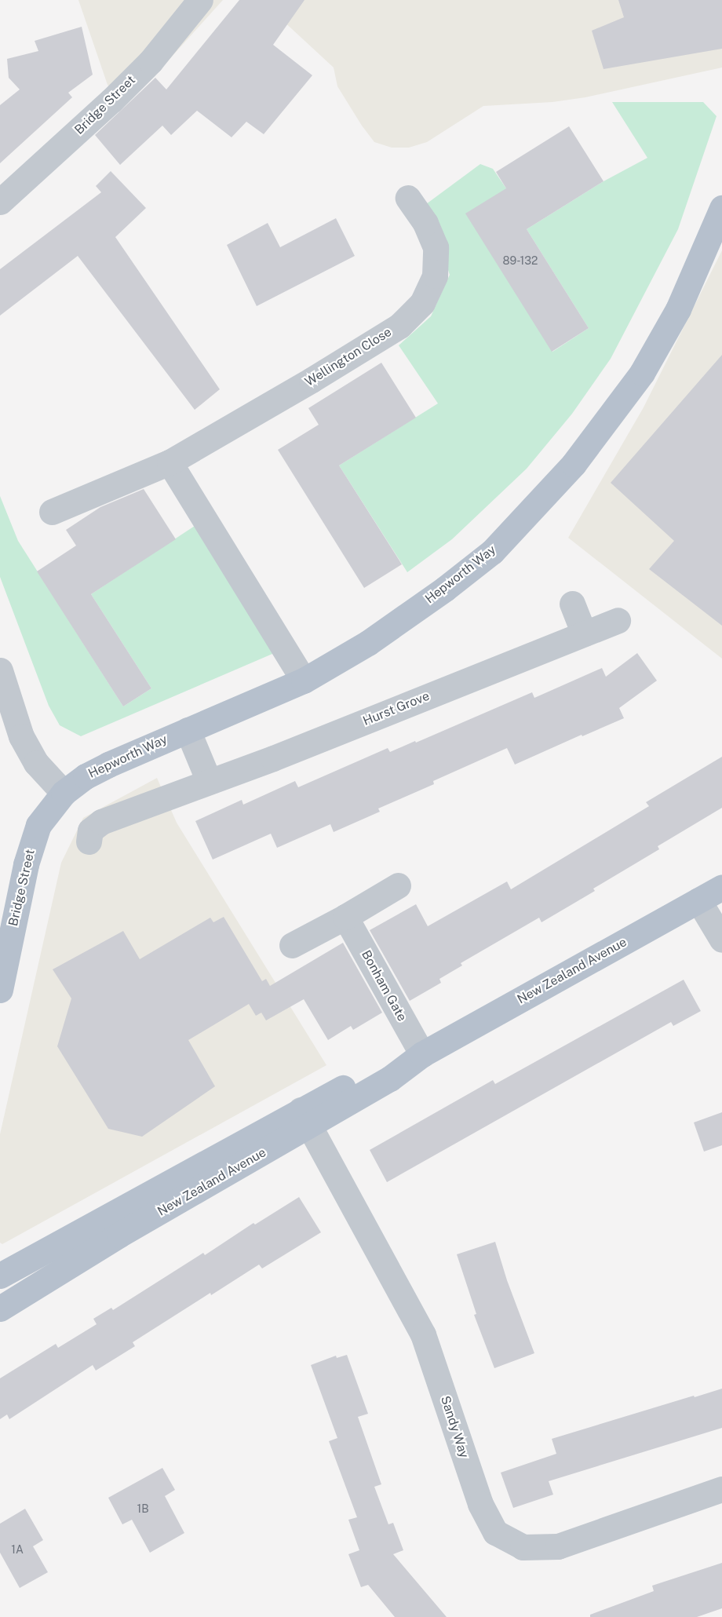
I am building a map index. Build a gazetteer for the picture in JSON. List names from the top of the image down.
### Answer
{
  "streets": {
    "main road": ["Bridge Street", "Hepworth Way", "New Zealand Avenue"],
    "street": [
      "Wellington Close",
      "Hurst Grove",
      "Bonham Gate",
      "Sandy Way"
    ]
  },
  "crossings": [
    ["Bridge Street", "Hepworth Way"],
    ["New Zealand Avenue", "Bonham Gate"],
    ["New Zealand Avenue", "Sandy Way"]
  ],
  "house_numbers": ["89-132", "1B", "1A"]
}
